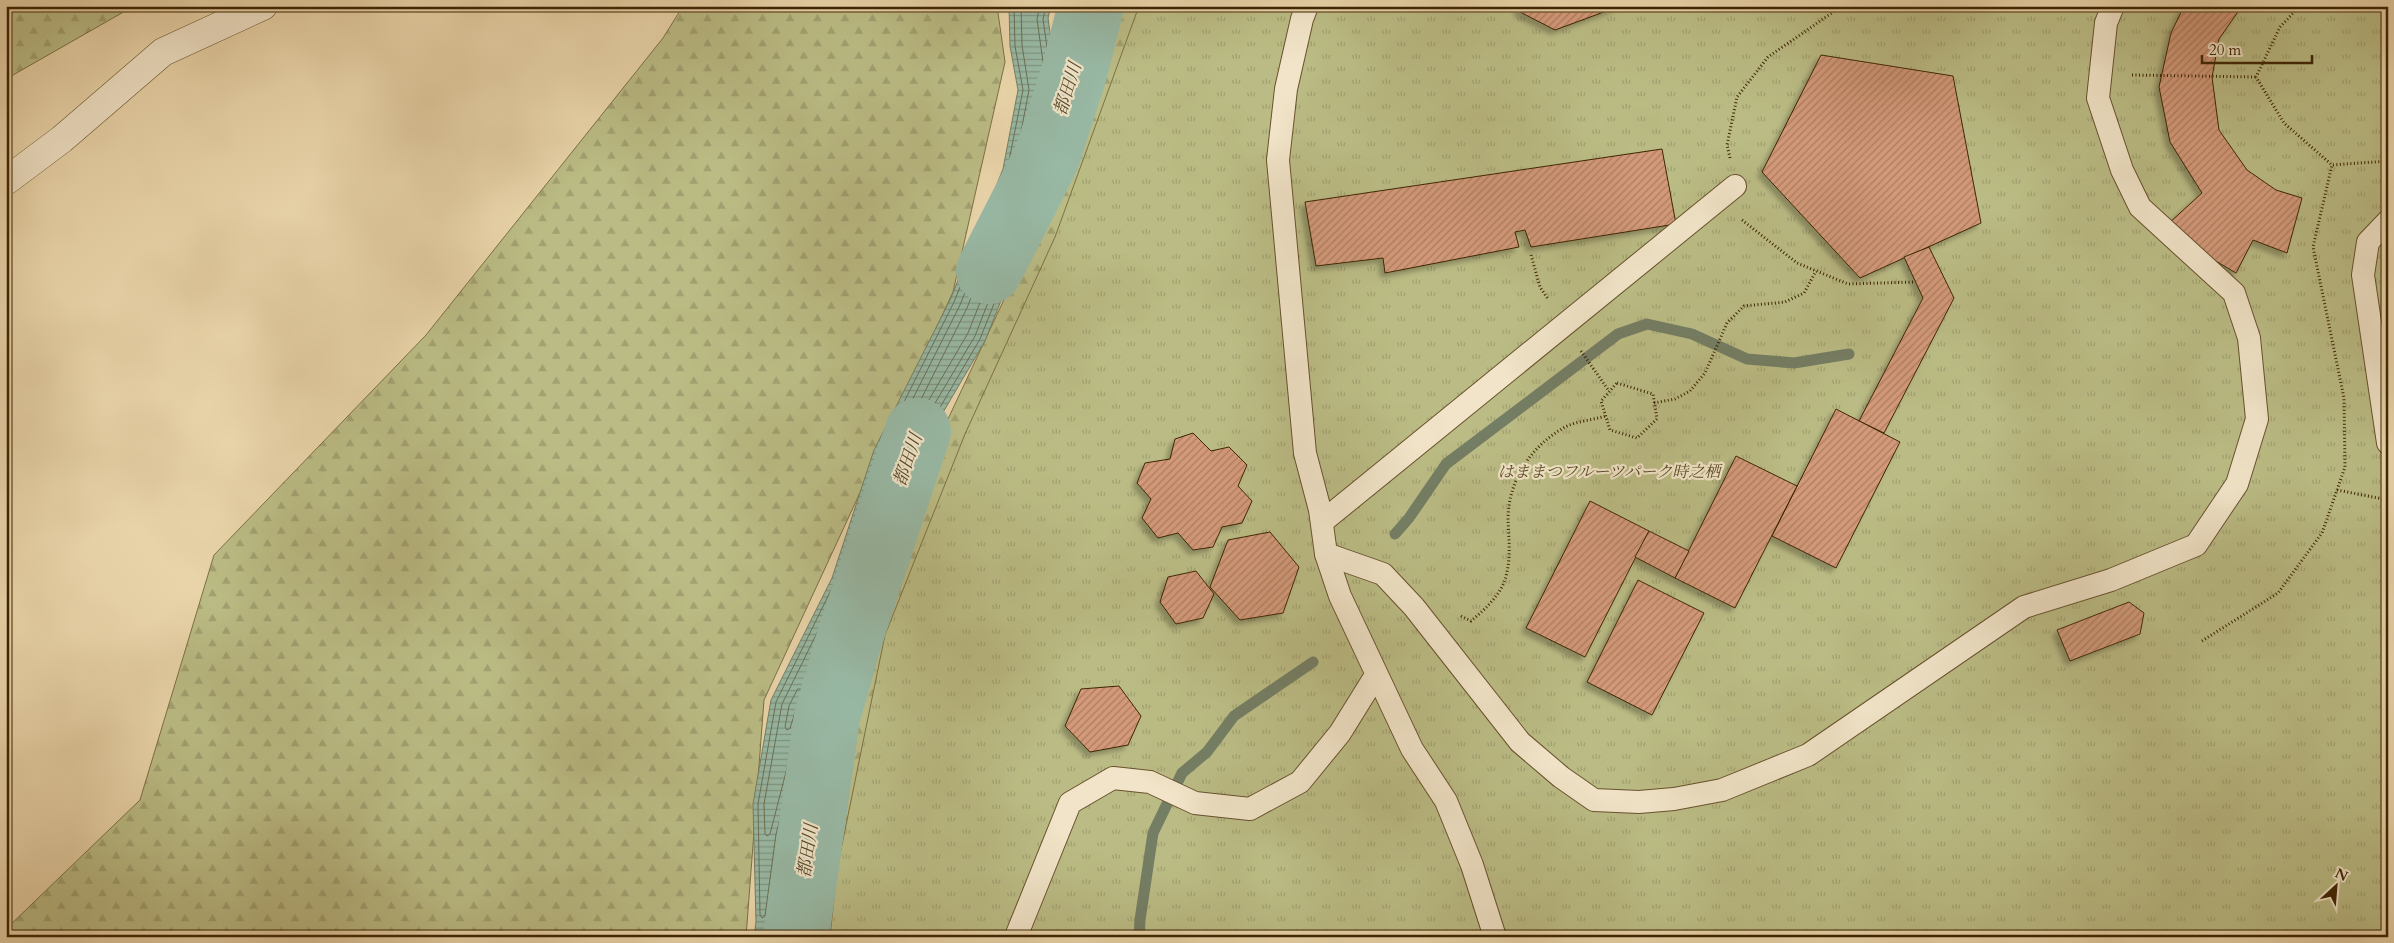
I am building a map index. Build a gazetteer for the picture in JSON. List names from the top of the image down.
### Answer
{
  "water": ["都田川"],
  "parks": ["はままつフルーツパーク時之栖"],
  "scale_bar": "20 m",
  "north": "top right"
}
